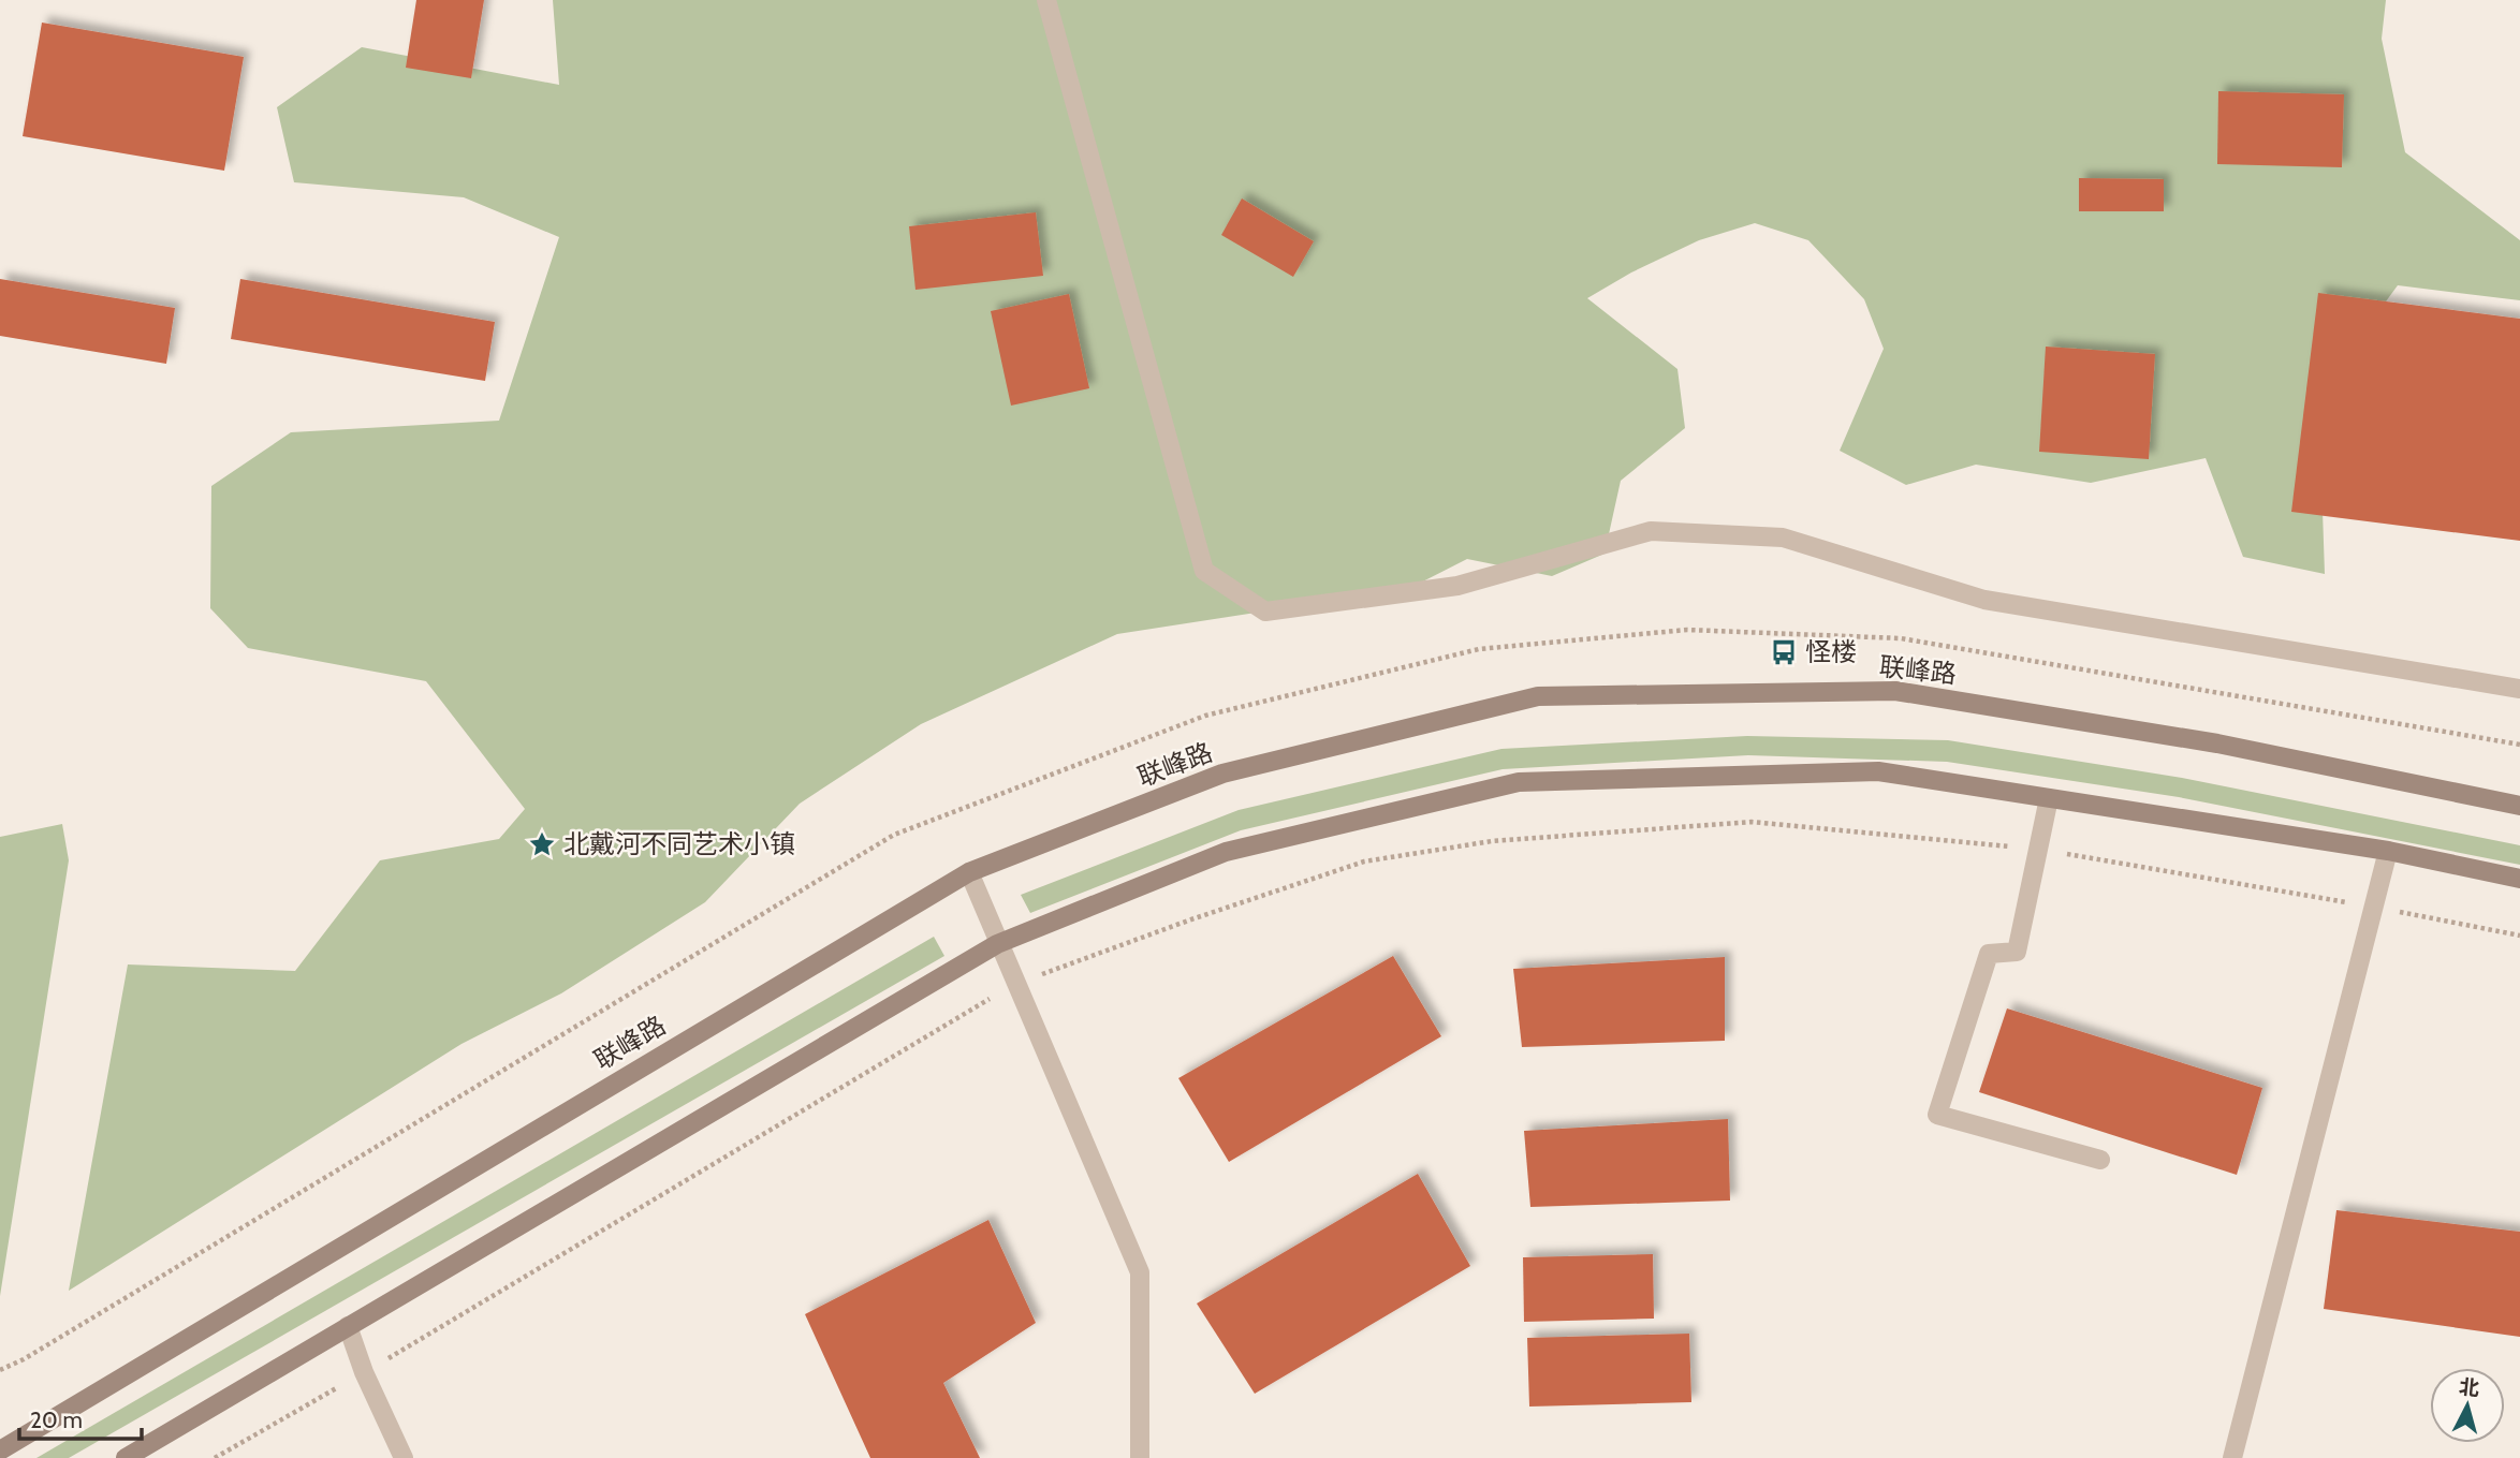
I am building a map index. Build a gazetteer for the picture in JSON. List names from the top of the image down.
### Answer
{
  "streets": {
    "main road": ["联峰路"]
  },
  "places": {
    "bus stop": ["怪楼"],
    "place": ["北戴河不同艺术小镇"]
  },
  "scale_bar": "20 m",
  "north": "top"
}
